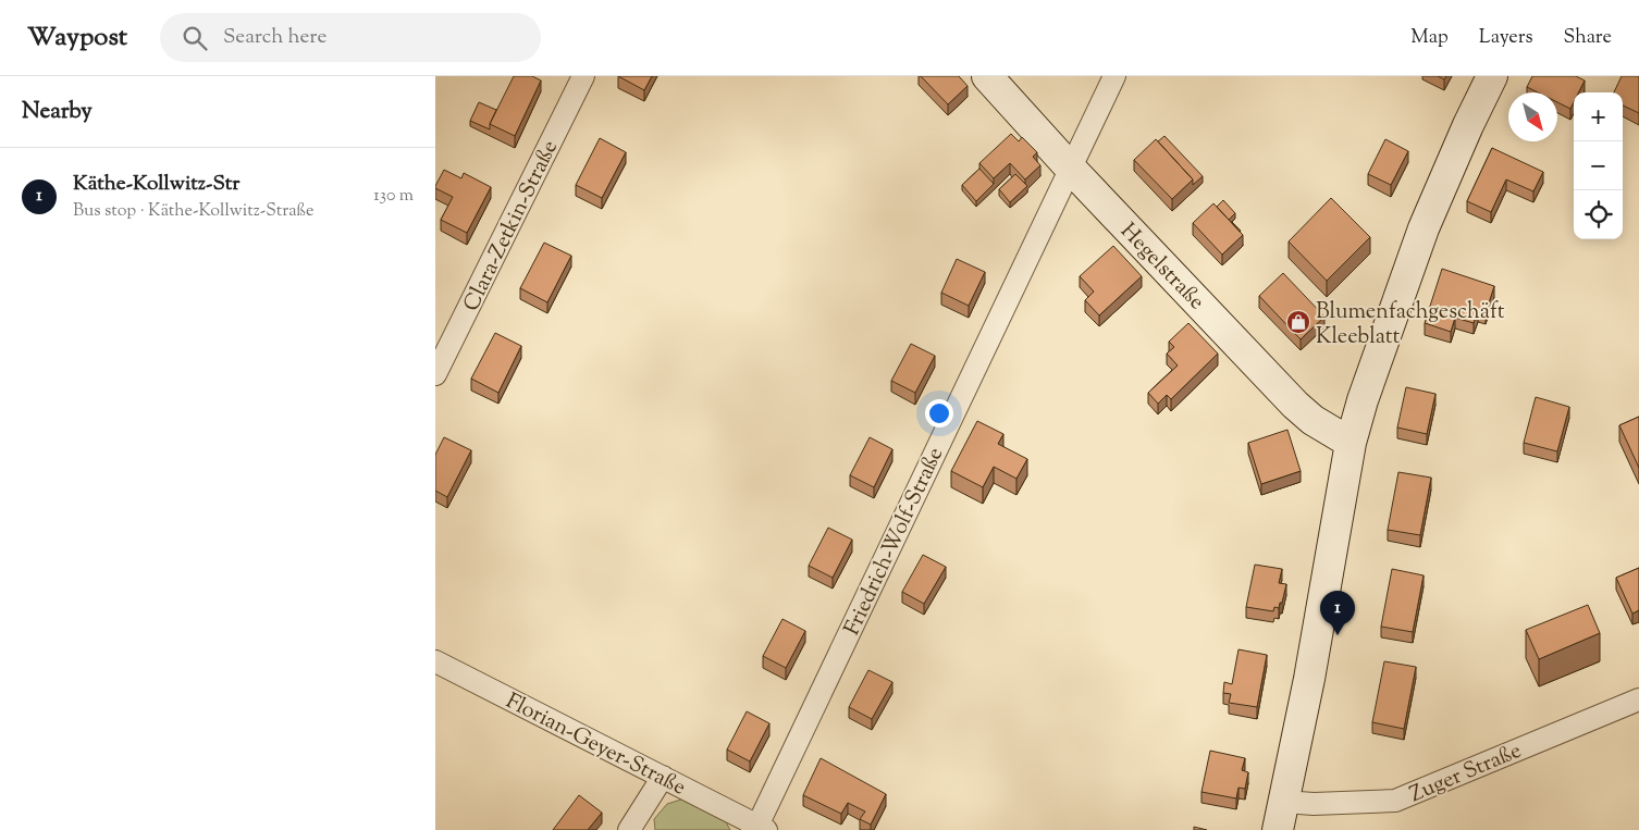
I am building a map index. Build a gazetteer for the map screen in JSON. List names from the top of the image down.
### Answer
{
  "streets": {
    "street": [
      "Clara-Zetkin-Straße",
      "Hegelstraße",
      "Friedrich-Wolf-Straße",
      "Florian-Geyer-Straße",
      "Zuger Straße"
    ]
  },
  "crossings": [
    ["Hegelstraße", "Friedrich-Wolf-Straße"],
    ["Friedrich-Wolf-Straße", "Florian-Geyer-Straße"]
  ],
  "places": {
    "shop": ["Blumenfachgeschäft Kleeblatt"]
  },
  "north": "bottom right",
  "page": {
    "header": "Waypost",
    "search": "Search here",
    "nav": ["Map", "Layers", "Share"],
    "heading": "Nearby",
    "map_buttons": ["+", "−"],
    "list": [
      {
        "mark": "1",
        "name": "Käthe-Kollwitz-Str",
        "note": "Bus stop · Käthe-Kollwitz-Straße",
        "value": "130 m"
      }
    ],
    "pins": "1"
  }
}
